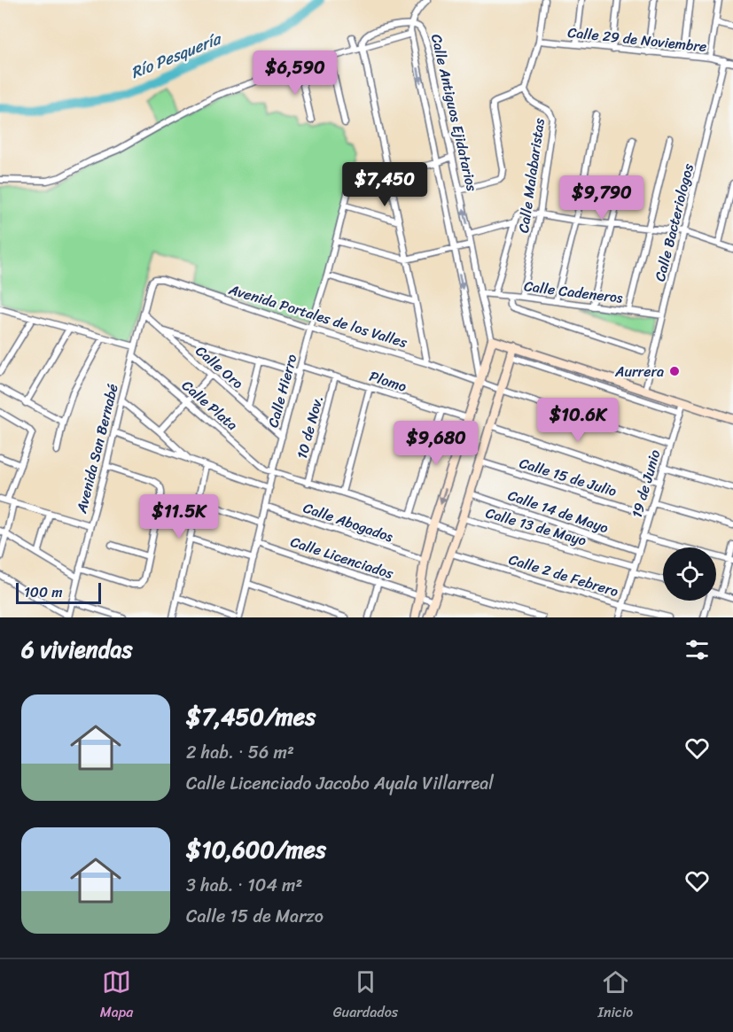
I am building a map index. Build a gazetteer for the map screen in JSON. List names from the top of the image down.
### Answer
{
  "streets": {
    "street": [
      "Calle 29 de Noviembre",
      "Calle Antiguos Ejidatarios",
      "Calle Malabaristas",
      "Calle Bacteriologos",
      "Calle Cadeneros",
      "Avenida Portales de los Valles",
      "Calle Oro",
      "Plomo",
      "Calle Hierro",
      "Calle Plata",
      "10 de Nov.",
      "Avenida San Bernabé",
      "Calle 15 de Julio",
      "19 de Junio",
      "Calle 14 de Mayo",
      "Calle Abogados",
      "Calle 13 de Mayo",
      "Calle Licenciados",
      "Calle 2 de Febrero"
    ]
  },
  "crossings": [
    ["Calle 29 de Noviembre", "Calle Bacteriologos"],
    ["Calle Antiguos Ejidatarios", "Calle Cadeneros"],
    ["Calle Antiguos Ejidatarios", "Avenida Portales de los Valles"],
    ["Calle Antiguos Ejidatarios", "Plomo"],
    ["Calle Antiguos Ejidatarios", "Calle Abogados"],
    ["Calle Antiguos Ejidatarios", "Calle Licenciados"],
    ["Calle Malabaristas", "Calle Cadeneros"],
    ["Calle Bacteriologos", "Calle Cadeneros"],
    ["Avenida Portales de los Valles", "Calle Hierro"],
    ["Avenida Portales de los Valles", "Avenida San Bernabé"],
    ["Avenida Portales de los Valles", "19 de Junio"],
    ["Calle Oro", "Calle Hierro"],
    ["Calle Oro", "Avenida San Bernabé"],
    ["Plomo", "Calle Hierro"],
    ["Plomo", "10 de Nov."],
    ["Calle Hierro", "Calle Plata"],
    ["Calle Hierro", "Calle Abogados"],
    ["Calle Hierro", "Calle Licenciados"],
    ["Calle Plata", "Avenida San Bernabé"],
    ["Calle 15 de Julio", "19 de Junio"],
    ["19 de Junio", "Calle 14 de Mayo"],
    ["19 de Junio", "Calle 13 de Mayo"],
    ["19 de Junio", "Calle 2 de Febrero"]
  ],
  "water": ["Río Pesquería"],
  "places": ["Aurrera"],
  "scale_bar": "100 m",
  "page": {
    "price": [
      "$6,590",
      "$7,450",
      "$9,790",
      "$10.6K",
      "$9,680",
      "$11.5K"
    ],
    "scale": "100 m",
    "heading": "6 viviendas",
    "list": [
      {
        "name": "$7,450/mes",
        "note": "2 hab. · 56 m² · Calle Licenciado Jacobo Ayala Villarreal"
      },
      {
        "name": "$10,600/mes",
        "note": "3 hab. · 104 m² · Calle 15 de Marzo"
      }
    ],
    "tabs": ["Mapa", "Guardados", "Inicio"]
  }
}
